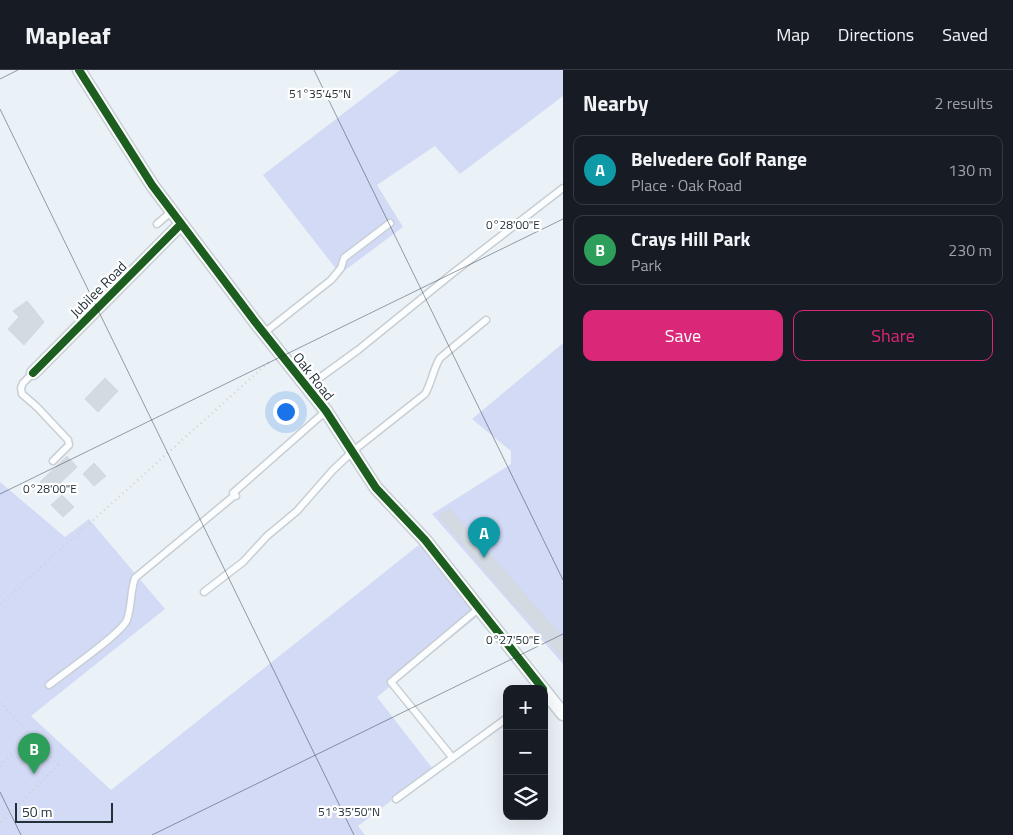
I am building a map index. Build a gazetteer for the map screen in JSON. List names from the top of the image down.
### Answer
{
  "streets": {
    "street": ["Jubilee Road", "Oak Road"]
  },
  "crossings": [
    ["Jubilee Road", "Oak Road"]
  ],
  "scale_bar": "50 m",
  "page": {
    "header": "Mapleaf",
    "nav": ["Map", "Directions", "Saved"],
    "heading": ["Nearby", "2 results"],
    "list": [
      {
        "mark": "A",
        "name": "Belvedere Golf Range",
        "note": "Place · Oak Road",
        "value": "130 m"
      },
      {
        "mark": "B",
        "name": "Crays Hill Park",
        "note": "Park",
        "value": "230 m"
      }
    ],
    "buttons": ["Save", "Share"],
    "pins": ["A", "B"],
    "map_buttons": ["+", "−"],
    "scale": "50 m"
  },
  "coordinates": [
    "51°35'45\"N",
    "0°28'00\"E",
    "0°27'50\"E",
    "51°35'50\"N"
  ]
}
